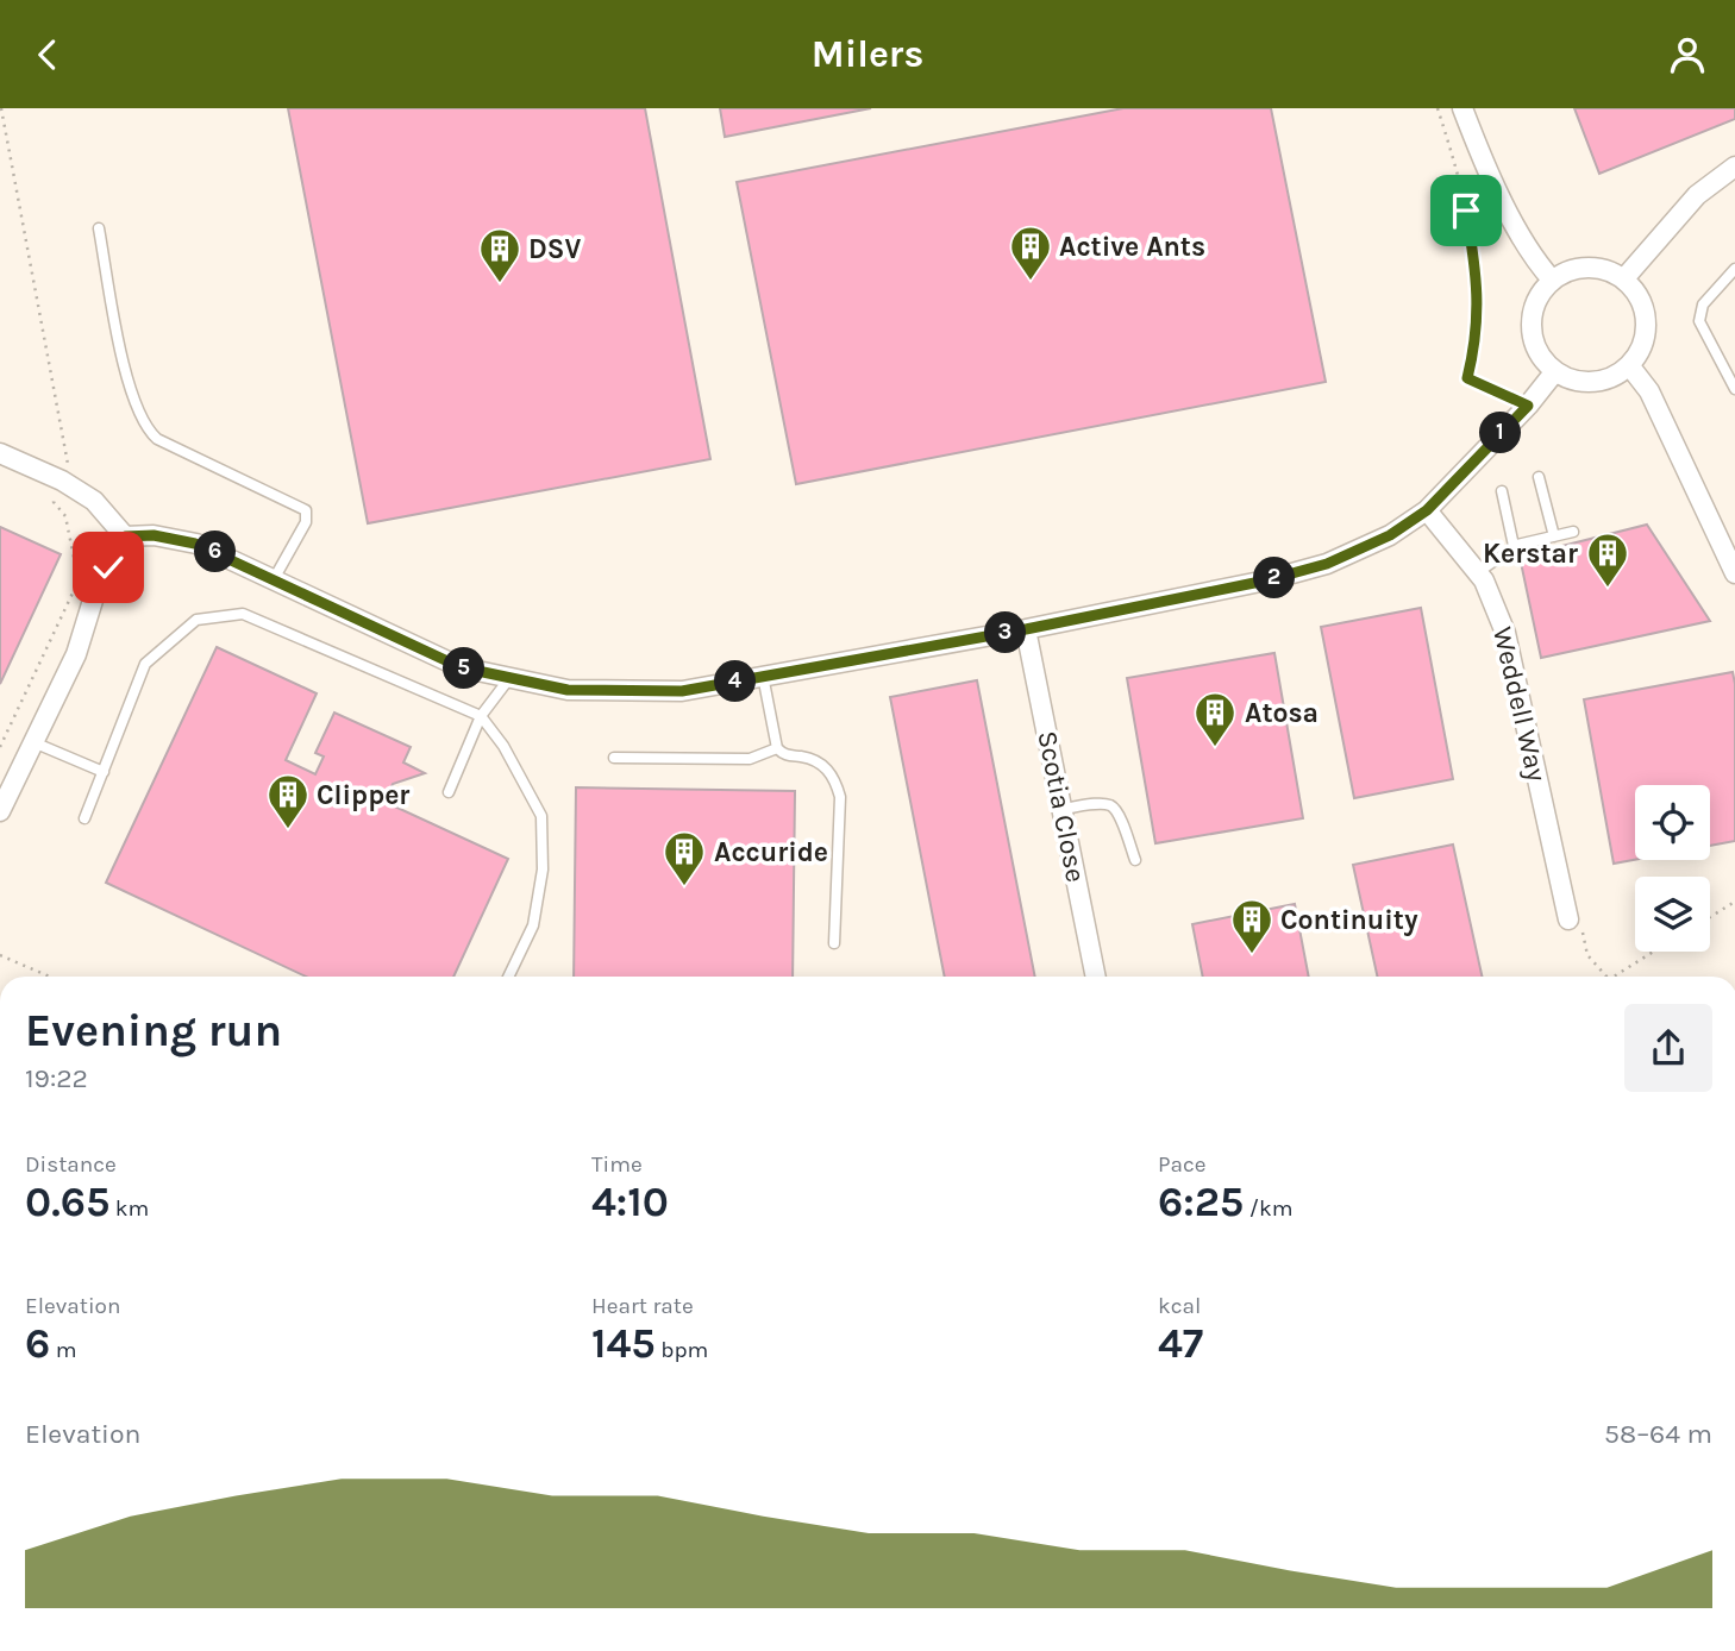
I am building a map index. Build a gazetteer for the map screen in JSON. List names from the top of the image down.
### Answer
{
  "streets": {
    "street": ["Weddell Way", "Scotia Close"]
  },
  "places": {
    "building": [
      "Active Ants",
      "DSV",
      "Kerstar",
      "Atosa",
      "Clipper",
      "Accuride",
      "Continuity"
    ]
  },
  "page": {
    "header": "Milers",
    "pins": [
      "1",
      "6",
      "2",
      "3",
      "5",
      "4"
    ],
    "heading": ["Evening run", "19:22"],
    "stats": [
      ["Distance", "0.65 km"],
      ["Time", "4:10"],
      ["Pace", "6:25 /km"],
      ["Elevation", "6 m"],
      ["Heart rate", "145 bpm"],
      ["kcal", "47"]
    ],
    "chart": ["Elevation", "58–64 m"]
  }
}
